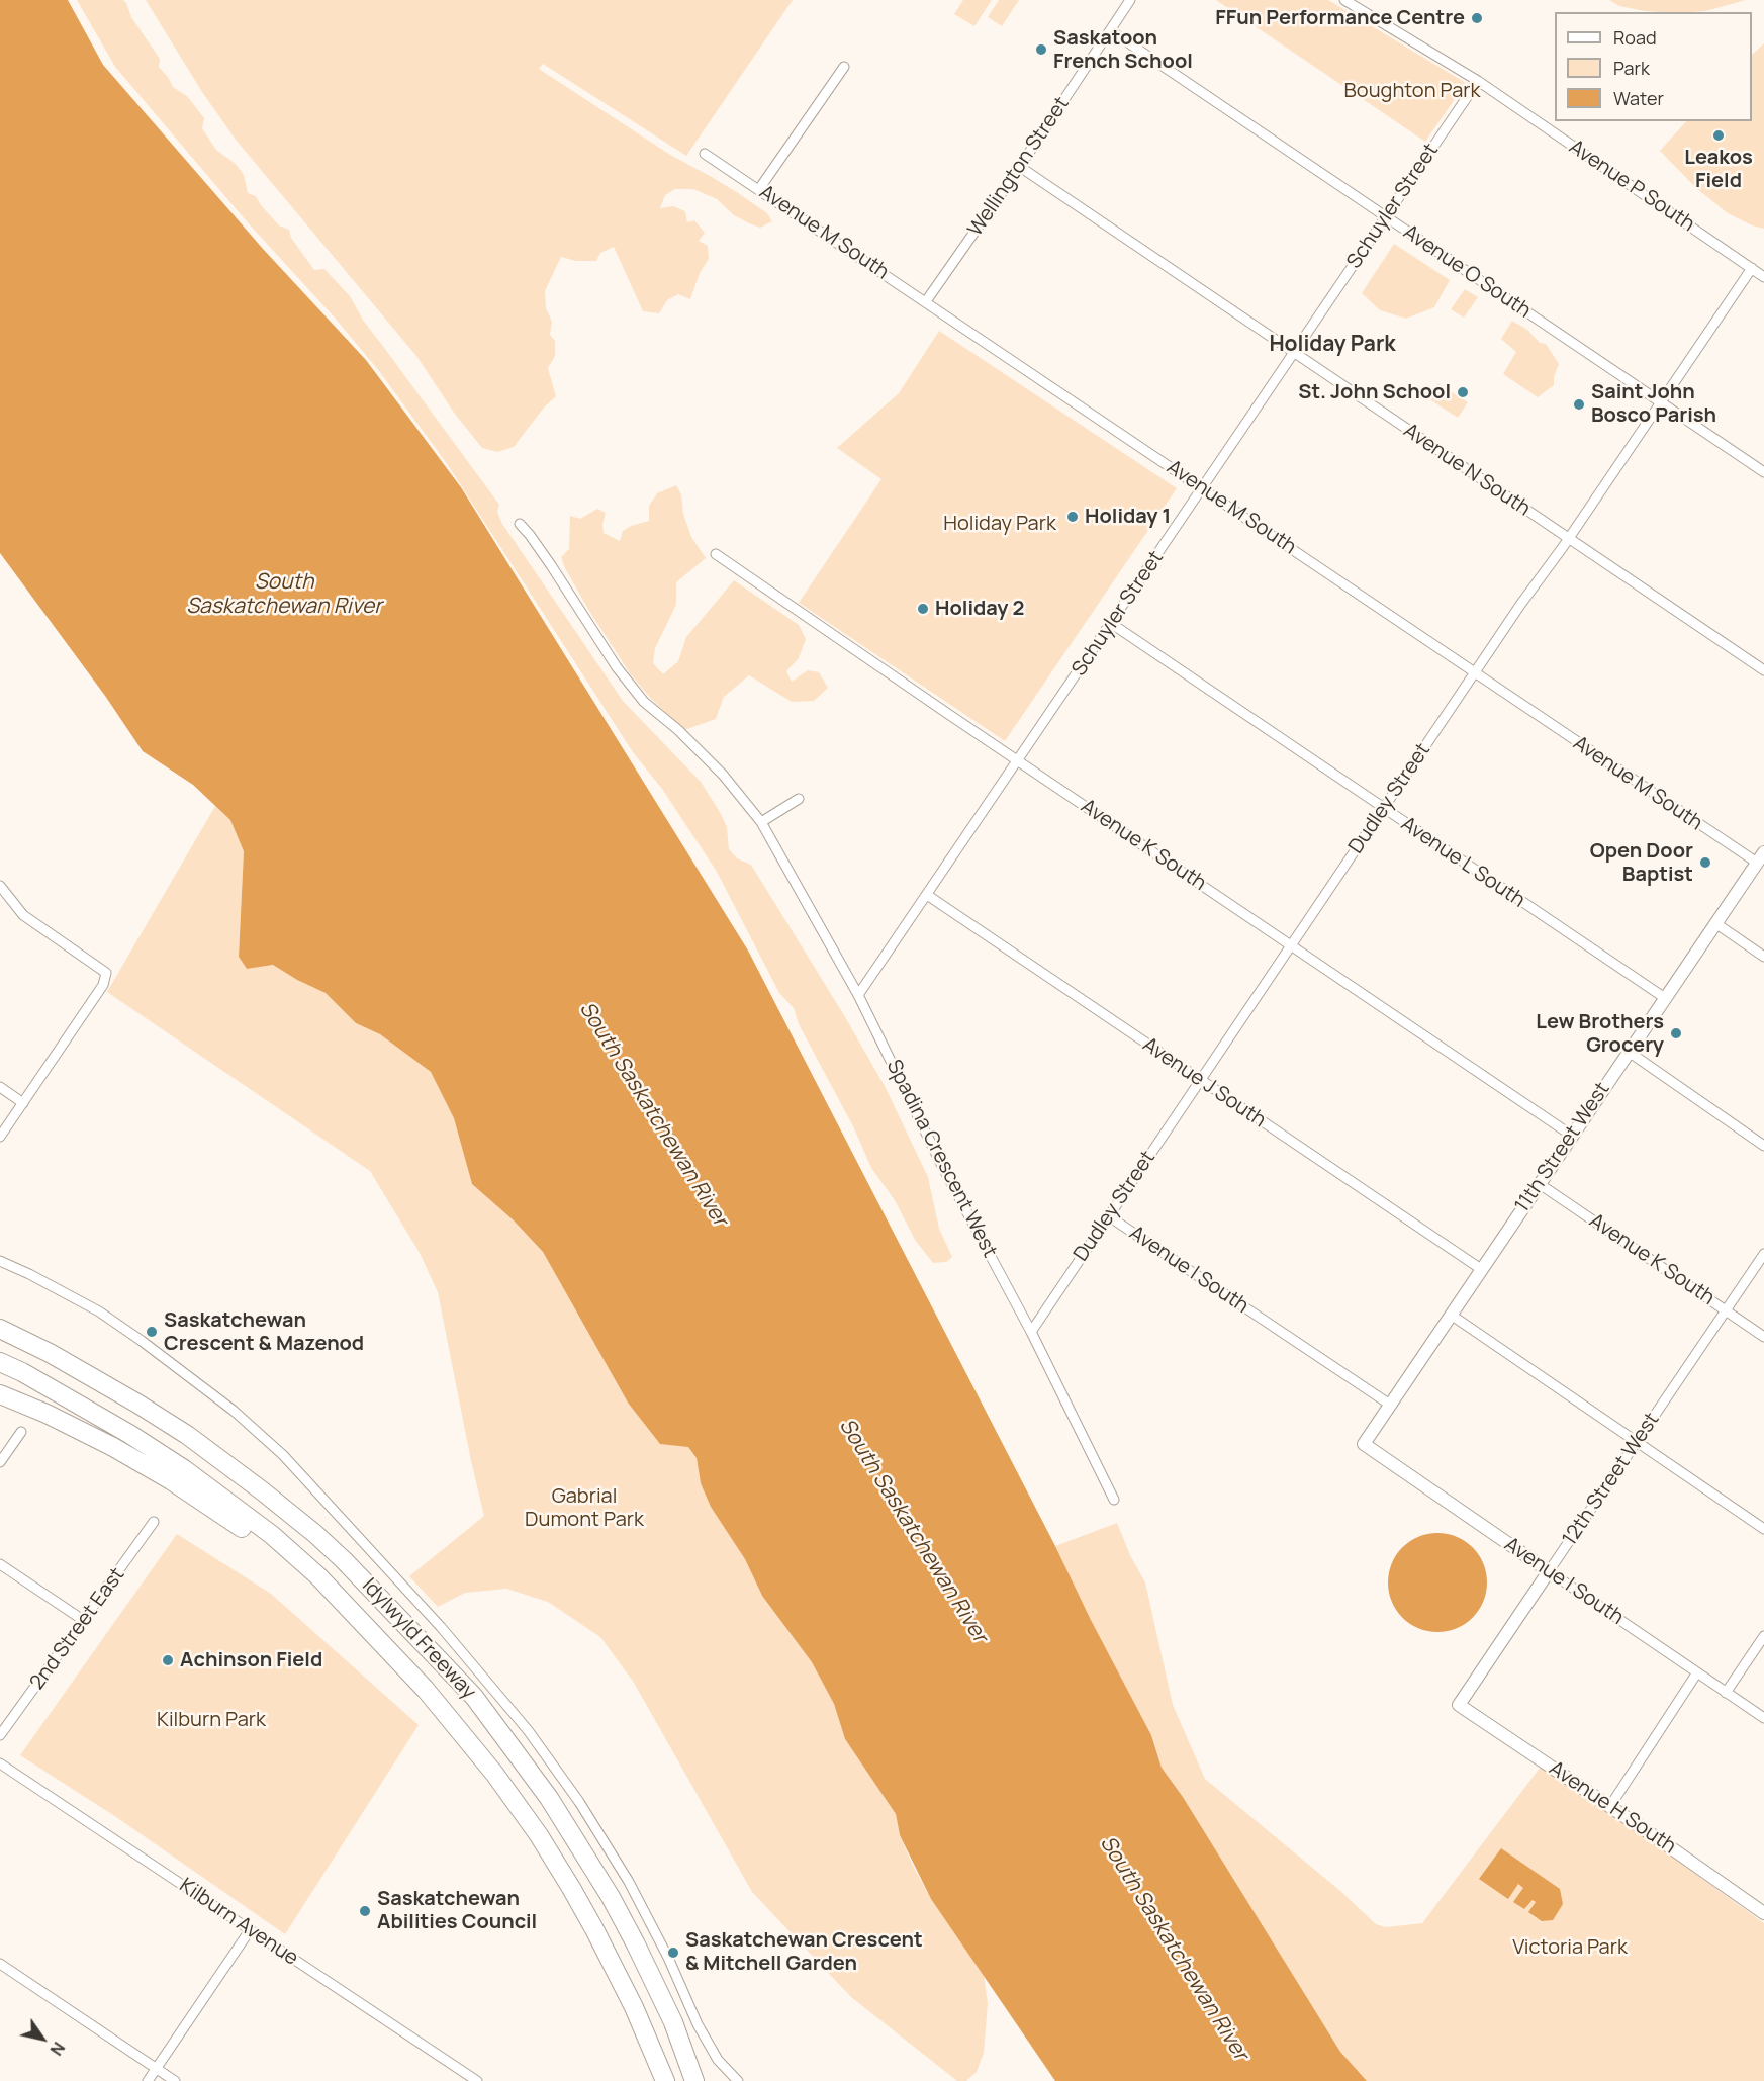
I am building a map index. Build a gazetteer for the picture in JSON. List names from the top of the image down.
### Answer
{
  "streets": {
    "highway": ["Idylwyld Freeway"],
    "street": [
      "Wellington Street",
      "Avenue P South",
      "Schuyler Street",
      "Avenue M South",
      "Avenue O South",
      "Avenue N South",
      "Dudley Street",
      "Avenue K South",
      "Avenue L South",
      "Avenue J South",
      "11th Street West",
      "Spadina Crescent West",
      "Avenue I South",
      "12th Street West",
      "2nd Street East",
      "Avenue H South",
      "Kilburn Avenue"
    ]
  },
  "crossings": [
    ["Wellington Street", "Avenue M South"],
    ["Wellington Street", "Avenue O South"],
    ["Wellington Street", "Avenue N South"],
    ["Avenue P South", "Schuyler Street"],
    ["Avenue P South", "Dudley Street"],
    ["Schuyler Street", "Avenue M South"],
    ["Schuyler Street", "Avenue O South"],
    ["Schuyler Street", "Avenue N South"],
    ["Schuyler Street", "Avenue K South"],
    ["Schuyler Street", "Avenue L South"],
    ["Schuyler Street", "Avenue J South"],
    ["Schuyler Street", "Spadina Crescent West"],
    ["Avenue M South", "Dudley Street"],
    ["Avenue M South", "11th Street West"],
    ["Avenue O South", "Dudley Street"],
    ["Avenue N South", "Dudley Street"],
    ["Dudley Street", "Avenue K South"],
    ["Dudley Street", "Avenue L South"],
    ["Dudley Street", "Avenue J South"],
    ["Dudley Street", "Spadina Crescent West"],
    ["Dudley Street", "Avenue I South"],
    ["Avenue K South", "11th Street West"],
    ["Avenue K South", "12th Street West"],
    ["Avenue L South", "11th Street West"],
    ["Avenue J South", "11th Street West"],
    ["11th Street West", "Avenue I South"],
    ["Avenue I South", "12th Street West"],
    ["12th Street West", "Avenue H South"]
  ],
  "districts": ["Holiday Park"],
  "water": ["South Saskatchewan River"],
  "parks": [
    "Boughton Park",
    "Holiday Park",
    "Gabrial Dumont Park",
    "Kilburn Park",
    "Victoria Park"
  ],
  "places": [
    "FFun Performance Centre",
    "Saskatoon French School",
    "Leakos Field",
    "St. John School",
    "Saint John Bosco Parish",
    "Holiday 1",
    "Holiday 2",
    "Open Door Baptist",
    "Lew Brothers Grocery",
    "Saskatchewan Crescent & Mazenod",
    "Achinson Field",
    "Saskatchewan Abilities Council",
    "Saskatchewan Crescent & Mitchell Garden"
  ],
  "legend": ["Road", "Park", "Water"],
  "north": "bottom right"
}
